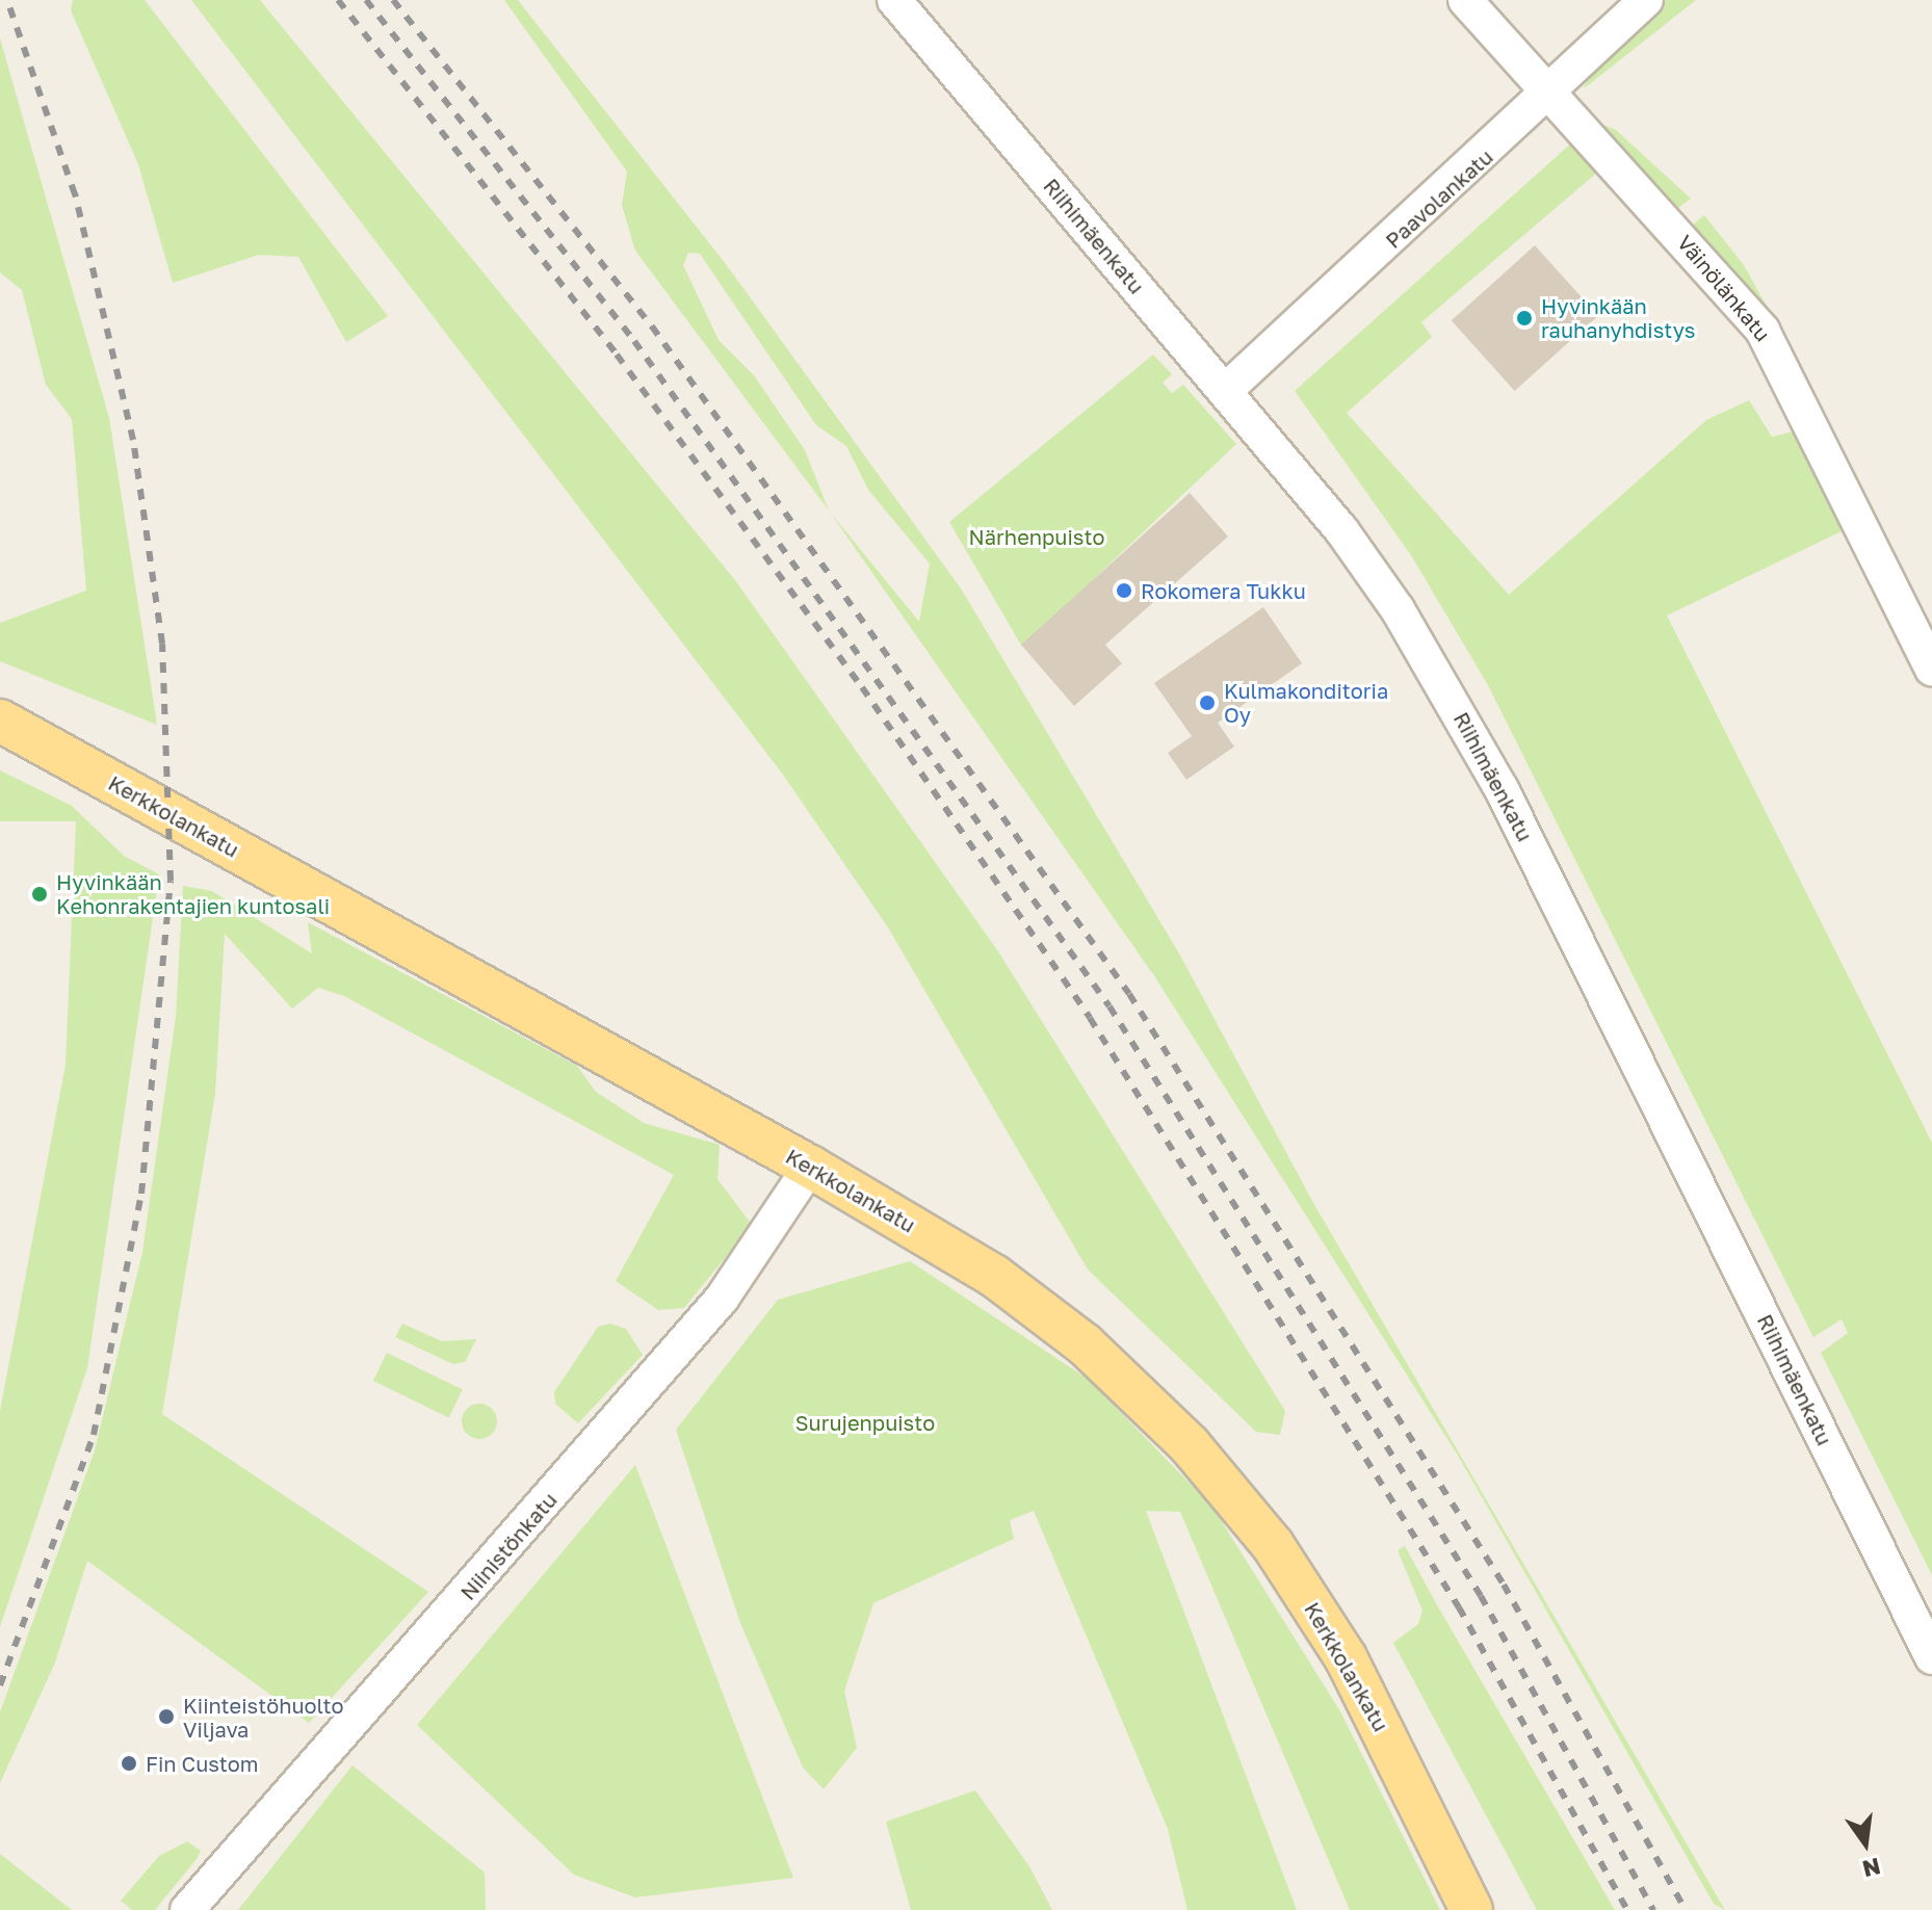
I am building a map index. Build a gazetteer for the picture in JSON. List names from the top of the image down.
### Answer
{
  "streets": {
    "main road": ["Kerkkolankatu"],
    "street": [
      "Paavolankatu",
      "Riihimäenkatu",
      "Väinölänkatu",
      "Niinistönkatu"
    ]
  },
  "crossings": [
    ["Paavolankatu", "Riihimäenkatu"],
    ["Paavolankatu", "Väinölänkatu"],
    ["Kerkkolankatu", "Niinistönkatu"]
  ],
  "parks": ["Närhenpuisto", "Surujenpuisto"],
  "places": [
    "Hyvinkään rauhanyhdistys",
    "Rokomera Tukku",
    "Kulmakonditoria Oy",
    "Hyvinkään Kehonrakentajien kuntosali",
    "Kiinteistöhuolto Viljava",
    "Fin Custom"
  ],
  "north": "bottom"
}
